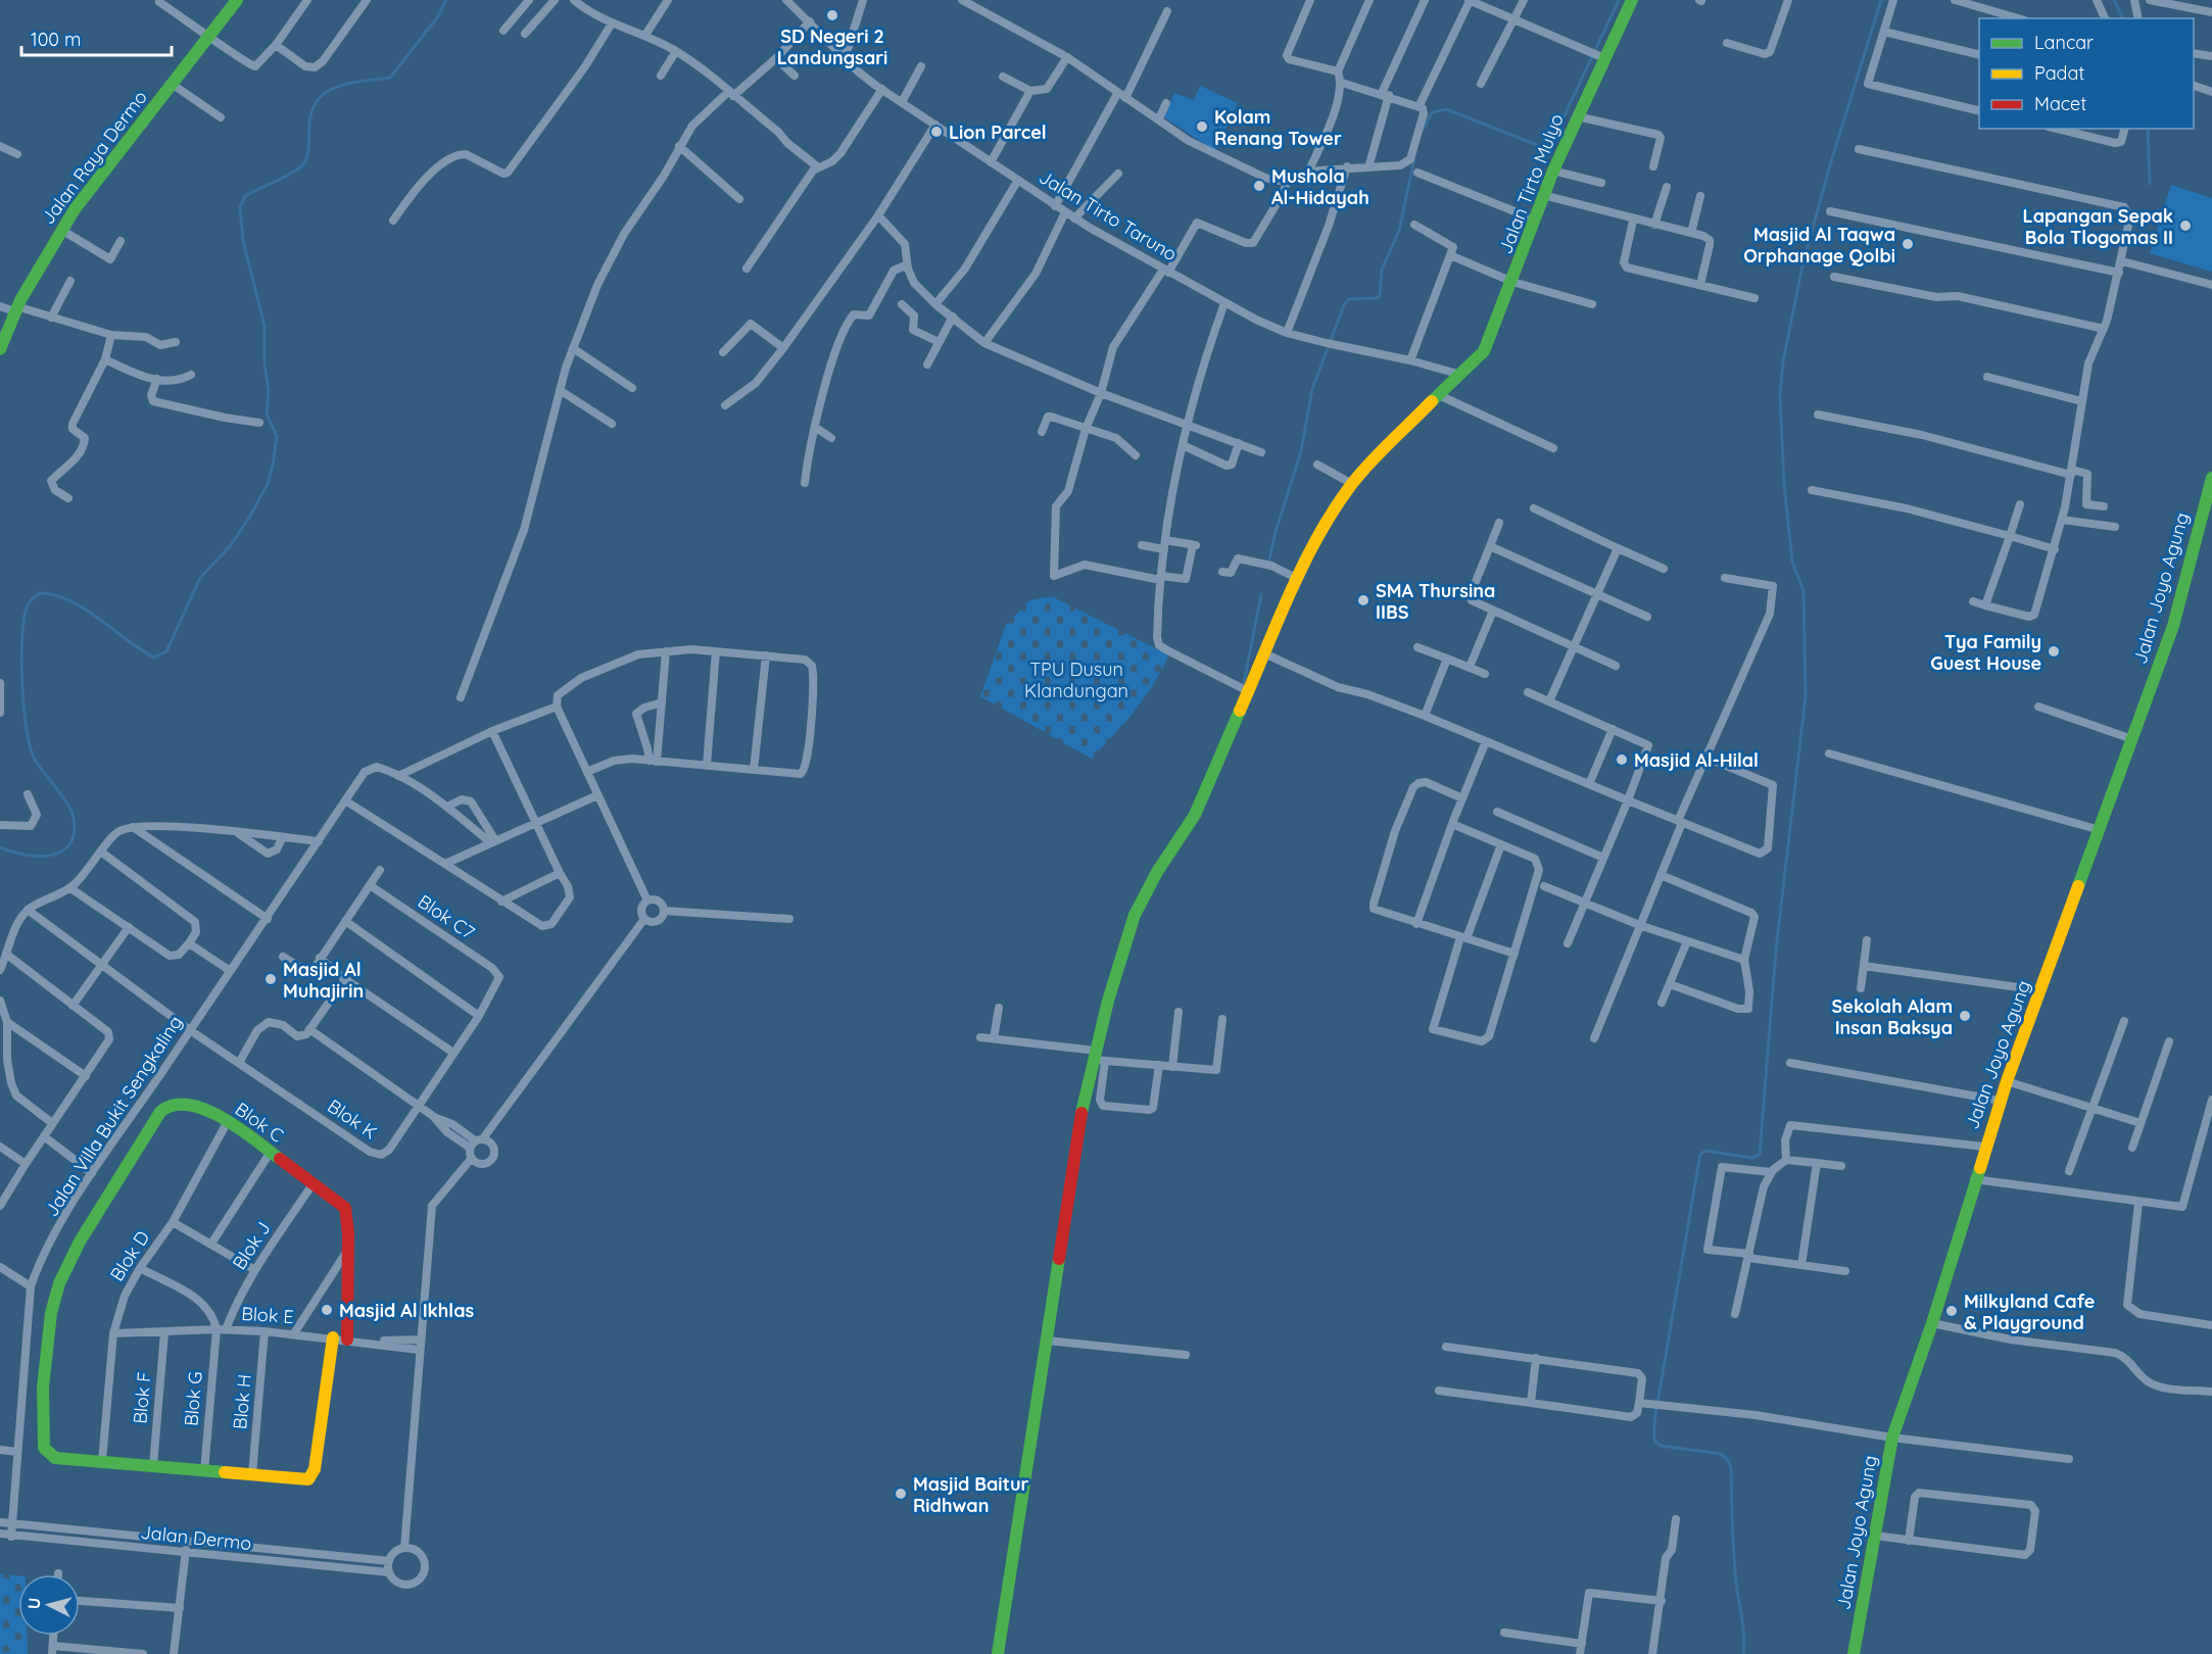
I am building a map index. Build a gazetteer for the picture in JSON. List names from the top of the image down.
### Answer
{
  "streets": {
    "street": [
      "Jalan Raya Dermo",
      "Jalan Tirto Mulyo",
      "Jalan Tirto Taruno",
      "Jalan Joyo Agung",
      "Blok C7",
      "Jalan Villa Bukit Sengkaling",
      "Blok K",
      "Blok C",
      "Blok J",
      "Blok D",
      "Blok E",
      "Blok F",
      "Blok G",
      "Blok H",
      "Jalan Dermo"
    ]
  },
  "crossings": [
    ["Jalan Tirto Mulyo", "Jalan Tirto Taruno"],
    ["Blok C7", "Blok K"],
    ["Jalan Villa Bukit Sengkaling", "Blok K"],
    ["Jalan Villa Bukit Sengkaling", "Jalan Dermo"],
    ["Blok C", "Blok J"],
    ["Blok C", "Blok D"],
    ["Blok C", "Blok E"],
    ["Blok J", "Blok E"],
    ["Blok J", "Blok G"],
    ["Blok D", "Blok E"],
    ["Blok E", "Blok F"],
    ["Blok E", "Blok G"],
    ["Blok E", "Blok H"]
  ],
  "parks": ["TPU Dusun Klandungan"],
  "places": [
    "SD Negeri 2 Landungsari",
    "Kolam Renang Tower",
    "Lion Parcel",
    "Mushola Al-Hidayah",
    "Lapangan Sepak Bola Tlogomas II",
    "Masjid Al Taqwa Orphanage Qolbi",
    "SMA Thursina IIBS",
    "Tya Family Guest House",
    "Masjid Al-Hilal",
    "Masjid Al Muhajirin",
    "Sekolah Alam Insan Baksya",
    "Masjid Al Ikhlas",
    "Milkyland Cafe & Playground",
    "Masjid Baitur Ridhwan"
  ],
  "legend": ["Lancar", "Padat", "Macet"],
  "scale_bar": "100 m",
  "north": "left"
}
